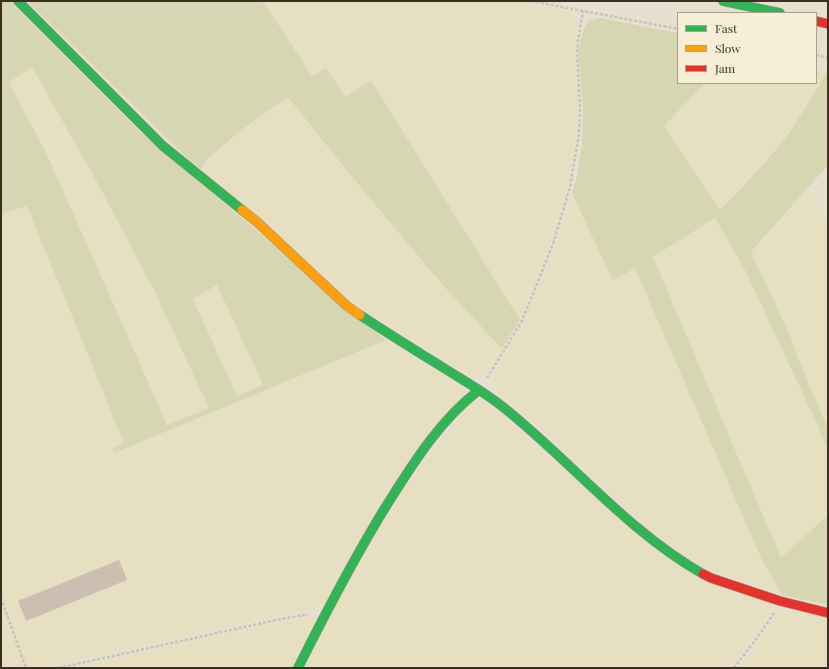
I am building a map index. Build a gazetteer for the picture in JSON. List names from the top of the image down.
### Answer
{
  "legend": ["Fast", "Slow", "Jam"]
}
